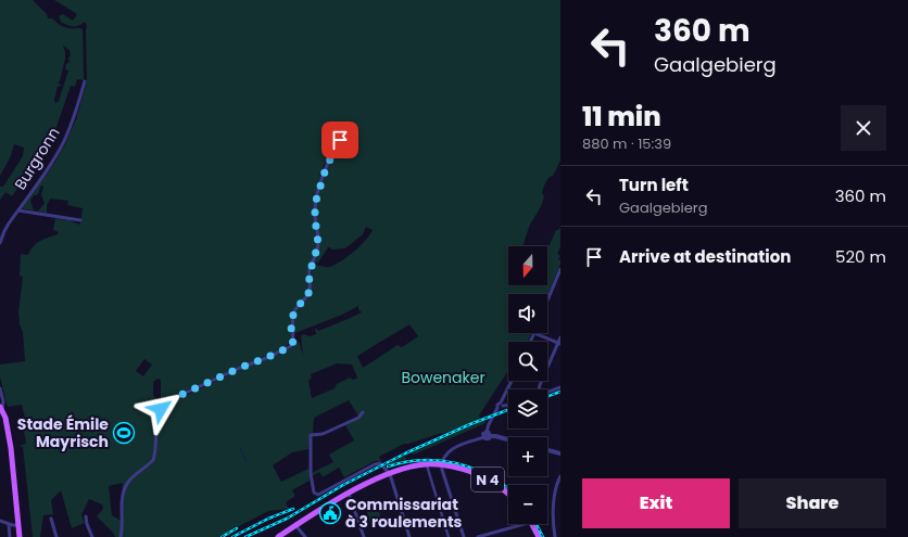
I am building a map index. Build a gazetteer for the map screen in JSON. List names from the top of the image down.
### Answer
{
  "streets": {
    "main road": ["N 4"],
    "street": ["Burgronn"]
  },
  "parks": ["Bowenaker"],
  "places": {
    "sports": ["Stade Émile Mayrisch"],
    "public building": ["Commissariat à 3 roulements"]
  },
  "north": "bottom",
  "page": {
    "turn": ["360 m", "Gaalgebierg"],
    "heading": ["11 min", "880 m · 15:39"],
    "list": [
      {
        "name": "Turn left",
        "note": "Gaalgebierg",
        "value": "360 m"
      },
      {
        "name": "Arrive at destination",
        "value": "520 m"
      }
    ],
    "map_buttons": ["+", "−"],
    "buttons": ["Exit", "Share"]
  }
}
